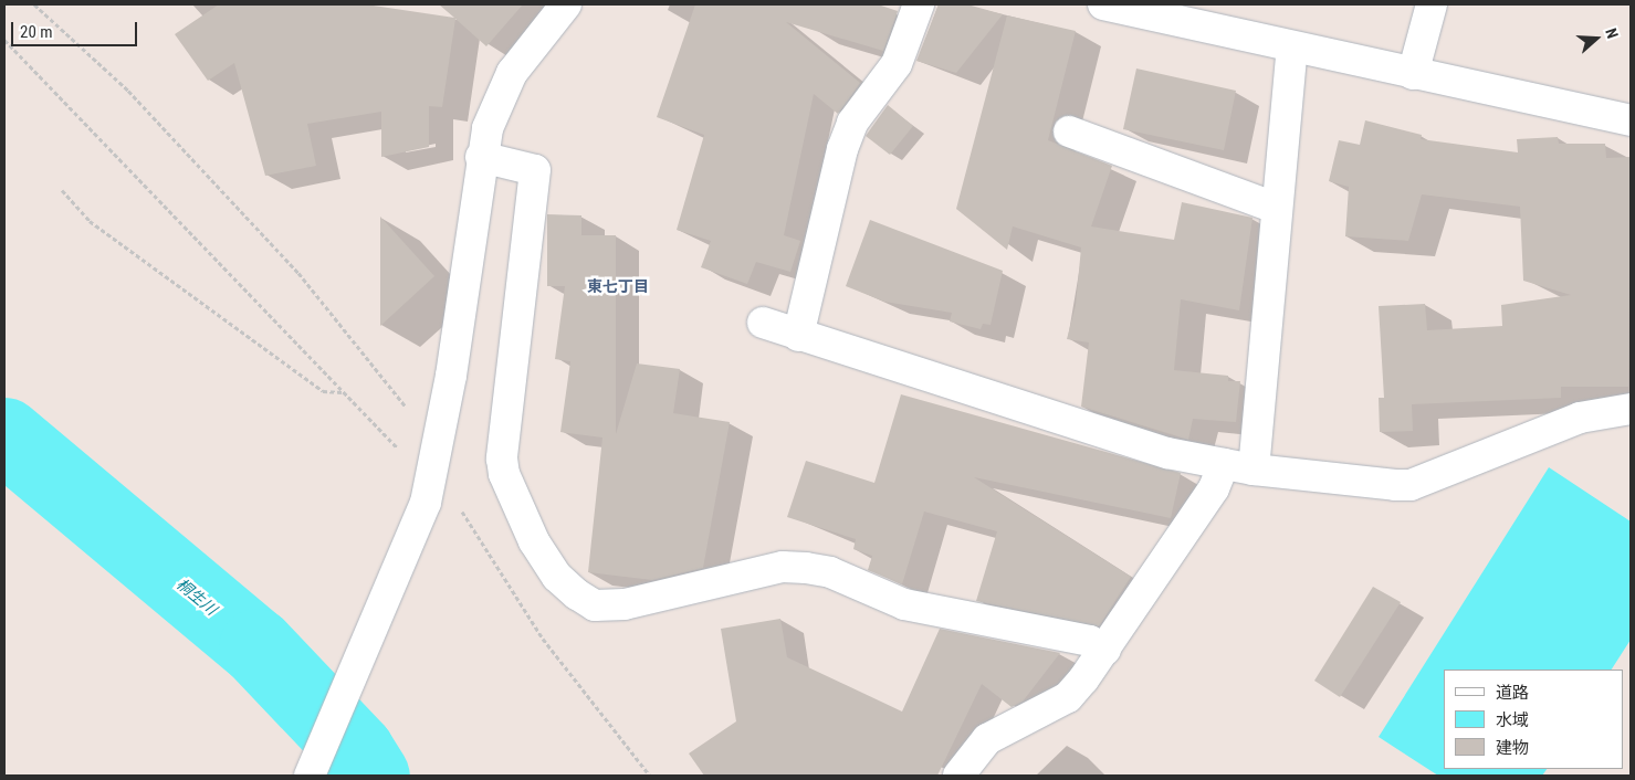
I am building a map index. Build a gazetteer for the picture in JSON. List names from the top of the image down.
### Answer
{
  "districts": ["東七丁目"],
  "water": ["桐生川"],
  "legend": ["道路", "水域", "建物"],
  "scale_bar": "20 m",
  "north": "right"
}
